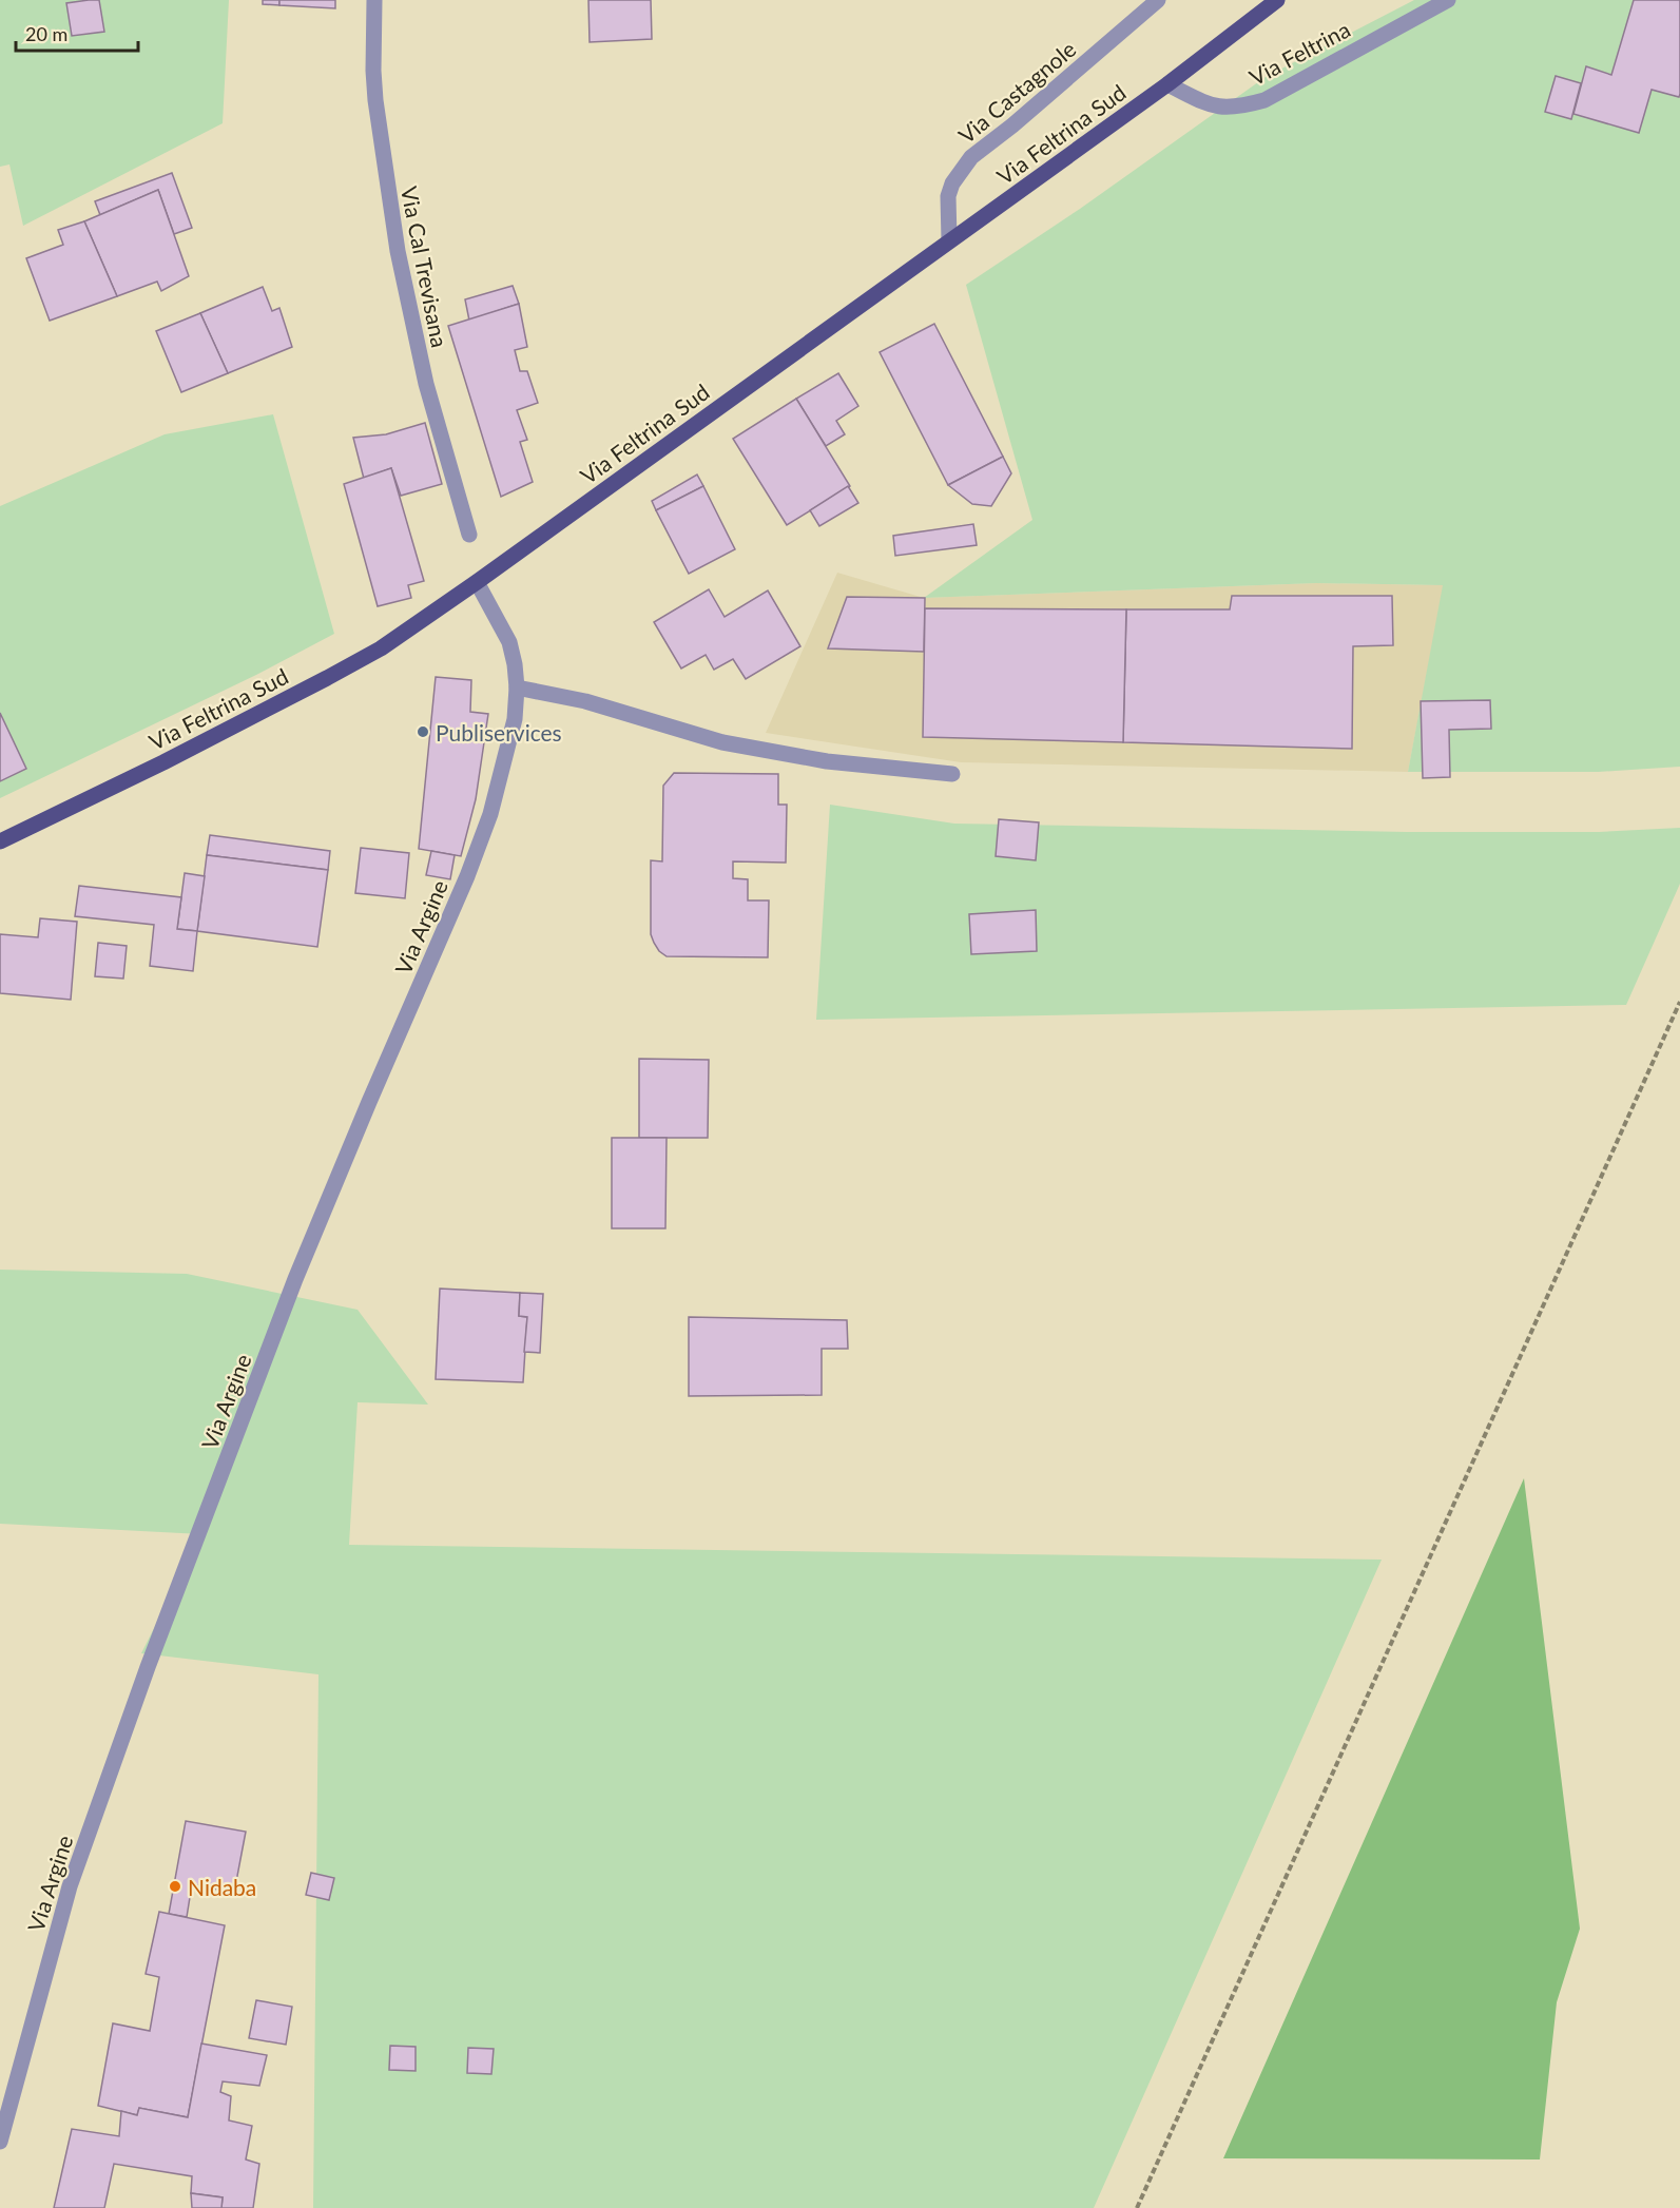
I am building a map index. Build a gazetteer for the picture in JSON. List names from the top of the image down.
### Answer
{
  "streets": {
    "main road": ["Via Feltrina Sud"],
    "street": [
      "Via Feltrina",
      "Via Castagnole",
      "Via Cal Trevisana",
      "Via Argine"
    ]
  },
  "crossings": [
    ["Via Feltrina", "Via Feltrina Sud"],
    ["Via Castagnole", "Via Feltrina Sud"],
    ["Via Feltrina Sud", "Via Argine"]
  ],
  "places": ["Publiservices", "Nidaba"],
  "scale_bar": "20 m"
}
